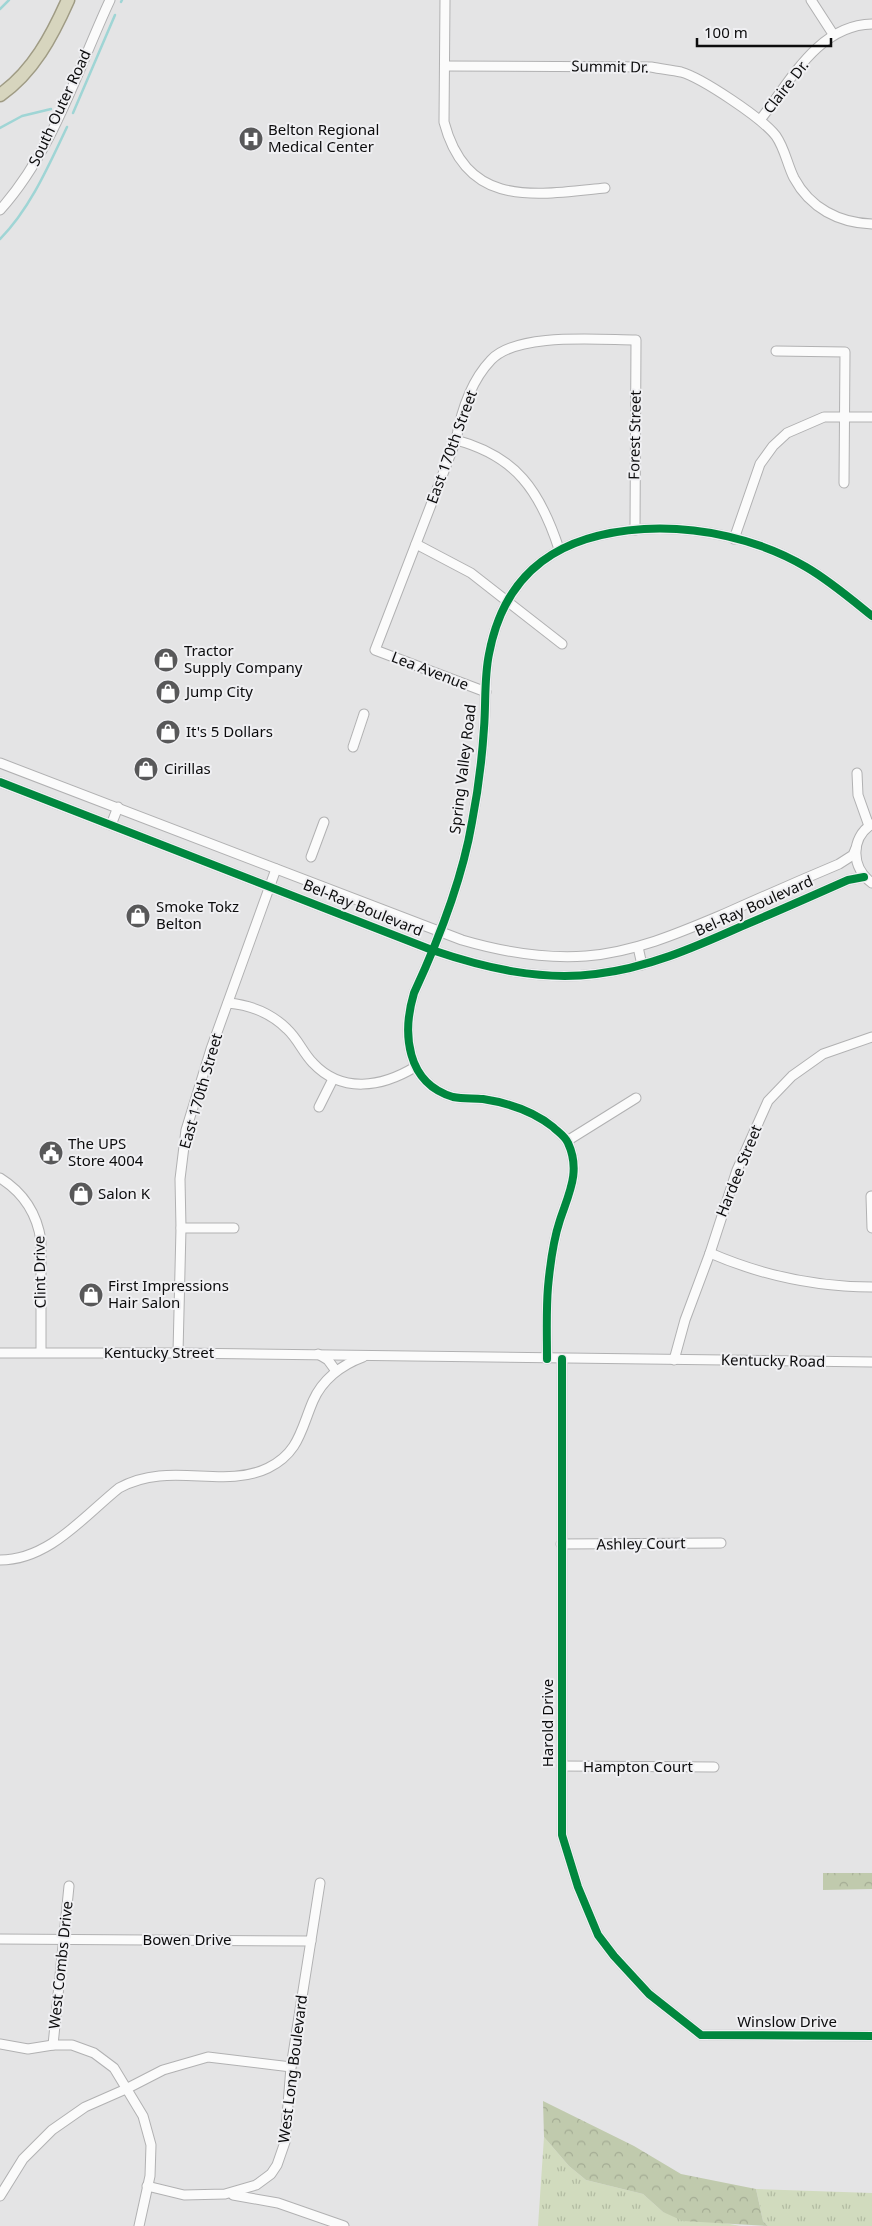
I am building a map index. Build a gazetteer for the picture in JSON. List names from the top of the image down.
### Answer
{
  "streets": {
    "street": [
      "Summit Dr.",
      "Claire Dr.",
      "South Outer Road",
      "Forest Street",
      "East 170th Street",
      "Lea Avenue",
      "Spring Valley Road",
      "Bel-Ray Boulevard",
      "Hardee Street",
      "Clint Drive",
      "Kentucky Street",
      "Kentucky Road",
      "Ashley Court",
      "Harold Drive",
      "Hampton Court",
      "Bowen Drive",
      "West Combs Drive",
      "Winslow Drive",
      "West Long Boulevard"
    ]
  },
  "crossings": [
    ["Summit Dr.", "Claire Dr."],
    ["Forest Street", "East 170th Street"],
    ["Forest Street", "Spring Valley Road"],
    ["East 170th Street", "Lea Avenue"],
    ["East 170th Street", "Bel-Ray Boulevard"],
    ["East 170th Street", "Kentucky Street"],
    ["Lea Avenue", "Spring Valley Road"],
    ["Spring Valley Road", "Bel-Ray Boulevard"],
    ["Hardee Street", "Kentucky Road"],
    ["Clint Drive", "Kentucky Street"],
    ["Ashley Court", "Harold Drive"],
    ["Harold Drive", "Hampton Court"],
    ["Harold Drive", "Winslow Drive"],
    ["Bowen Drive", "West Combs Drive"],
    ["Bowen Drive", "West Long Boulevard"]
  ],
  "places": {
    "hospital": ["Belton Regional Medical Center"],
    "shop": [
      "Tractor Supply Company",
      "Jump City",
      "It's 5 Dollars",
      "Cirillas",
      "Smoke Tokz Belton",
      "Salon K",
      "First Impressions Hair Salon"
    ],
    "public building": ["The UPS Store 4004"]
  },
  "scale_bar": "100 m"
}
